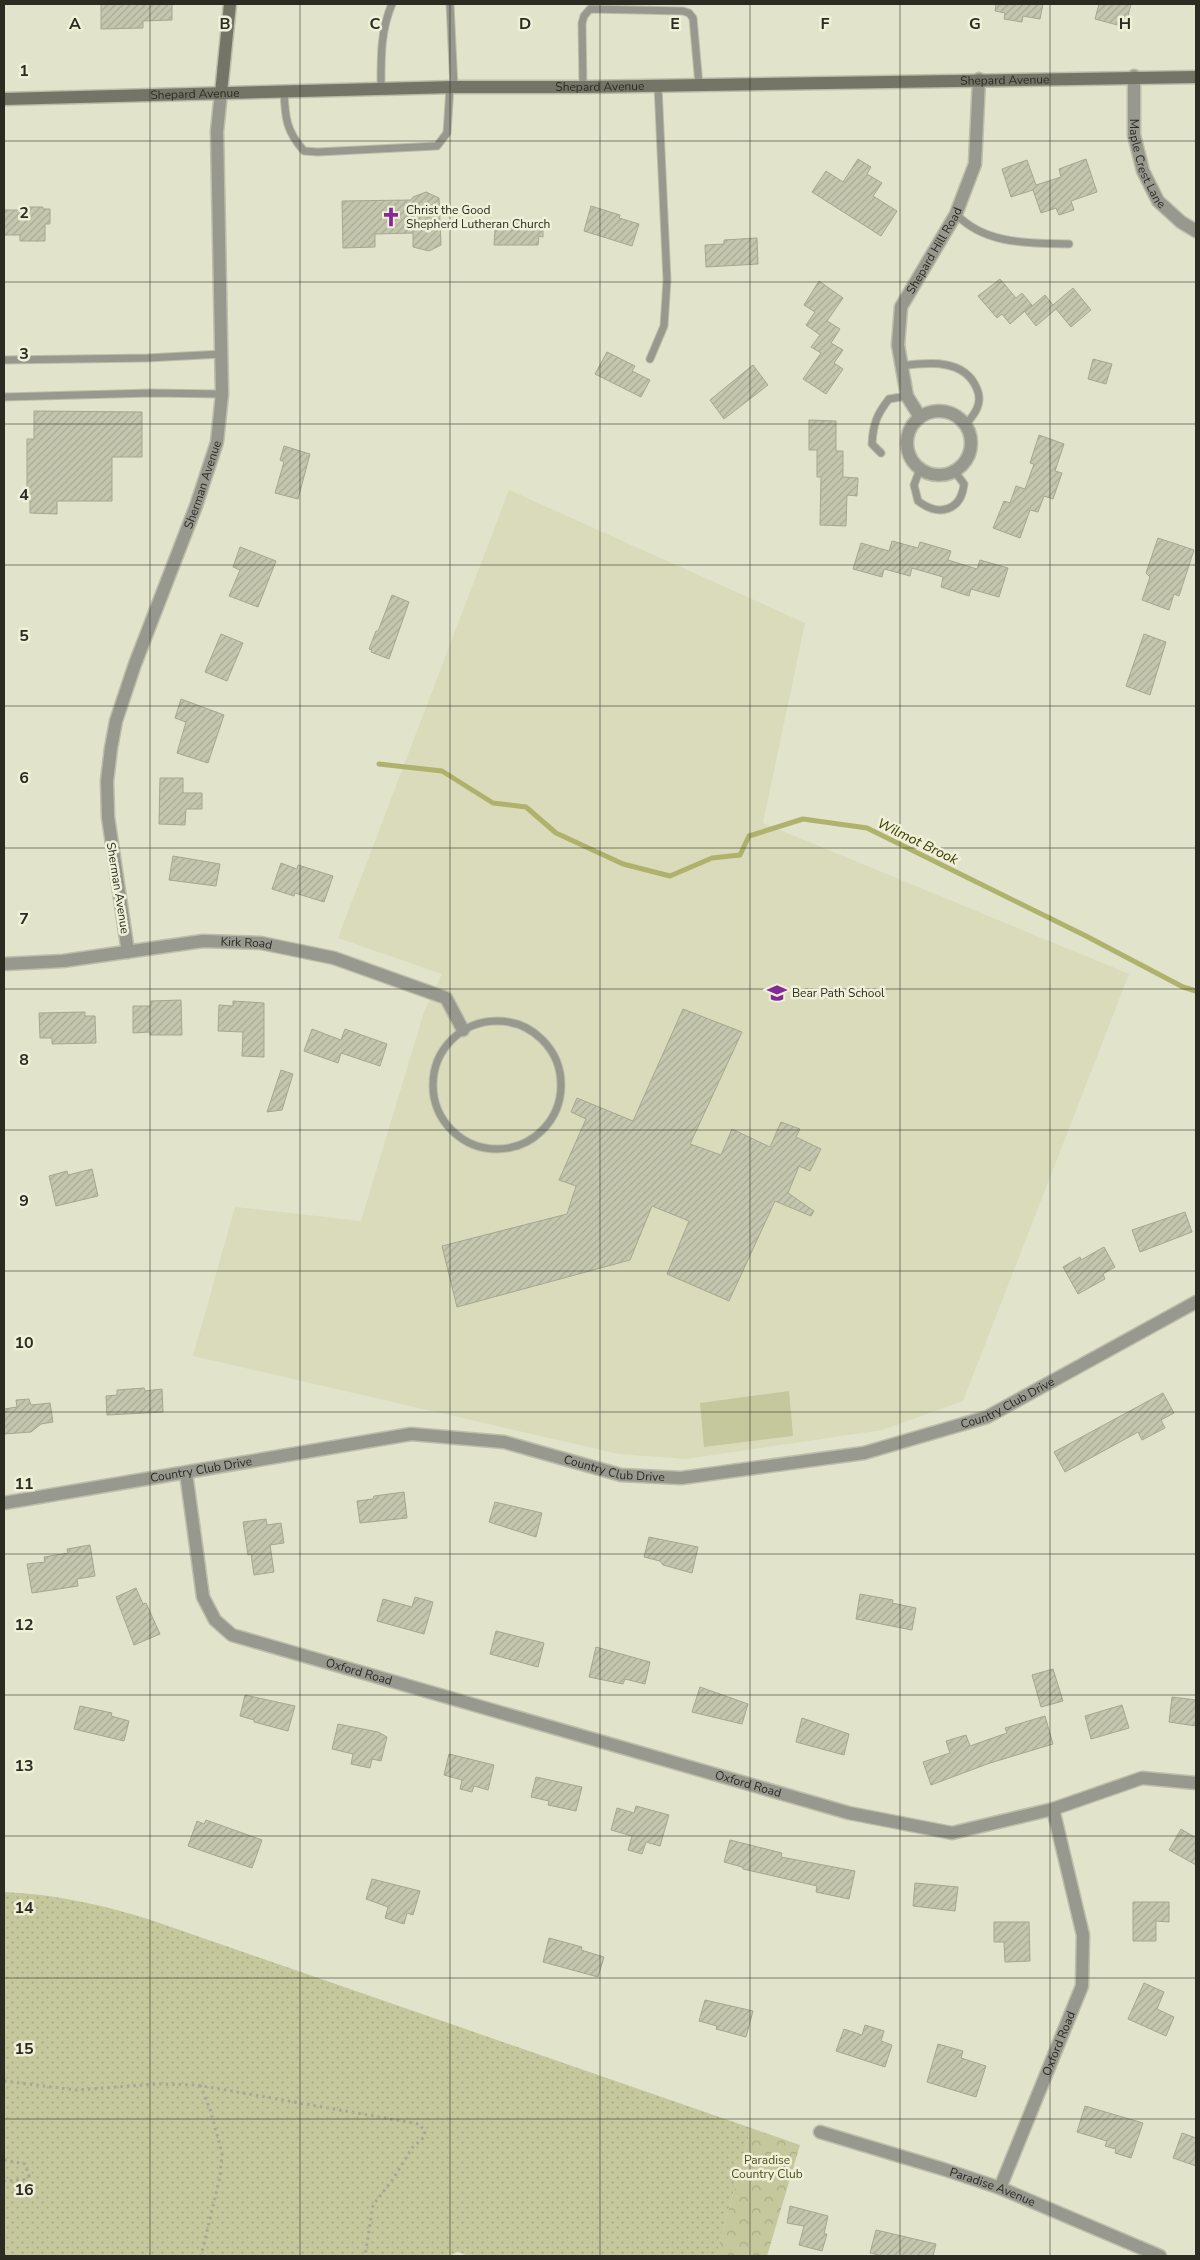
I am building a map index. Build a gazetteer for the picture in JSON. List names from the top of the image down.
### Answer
{
  "streets": {
    "main road": ["Shepard Avenue", "Sherman Avenue"],
    "street": [
      "Maple Crest Lane",
      "Shepard Hill Road",
      "Kirk Road",
      "Country Club Drive",
      "Oxford Road",
      "Paradise Avenue"
    ]
  },
  "crossings": [
    ["Shepard Avenue", "Maple Crest Lane"],
    ["Shepard Avenue", "Shepard Hill Road"],
    ["Shepard Avenue", "Sherman Avenue"],
    ["Sherman Avenue", "Kirk Road"],
    ["Country Club Drive", "Oxford Road"],
    ["Oxford Road", "Paradise Avenue"]
  ],
  "water": ["Wilmot Brook"],
  "parks": ["Paradise Country Club"],
  "places": {
    "church": ["Christ the Good Shepherd Lutheran Church"],
    "school or university": ["Bear Path School"]
  },
  "grid": {
    "columns": [
      "A",
      "B",
      "C",
      "D",
      "E",
      "F",
      "G",
      "H"
    ],
    "rows": [
      "1",
      "2",
      "3",
      "4",
      "5",
      "6",
      "7",
      "8",
      "9",
      "10",
      "11",
      "12",
      "13",
      "14",
      "15",
      "16"
    ]
  }
}
